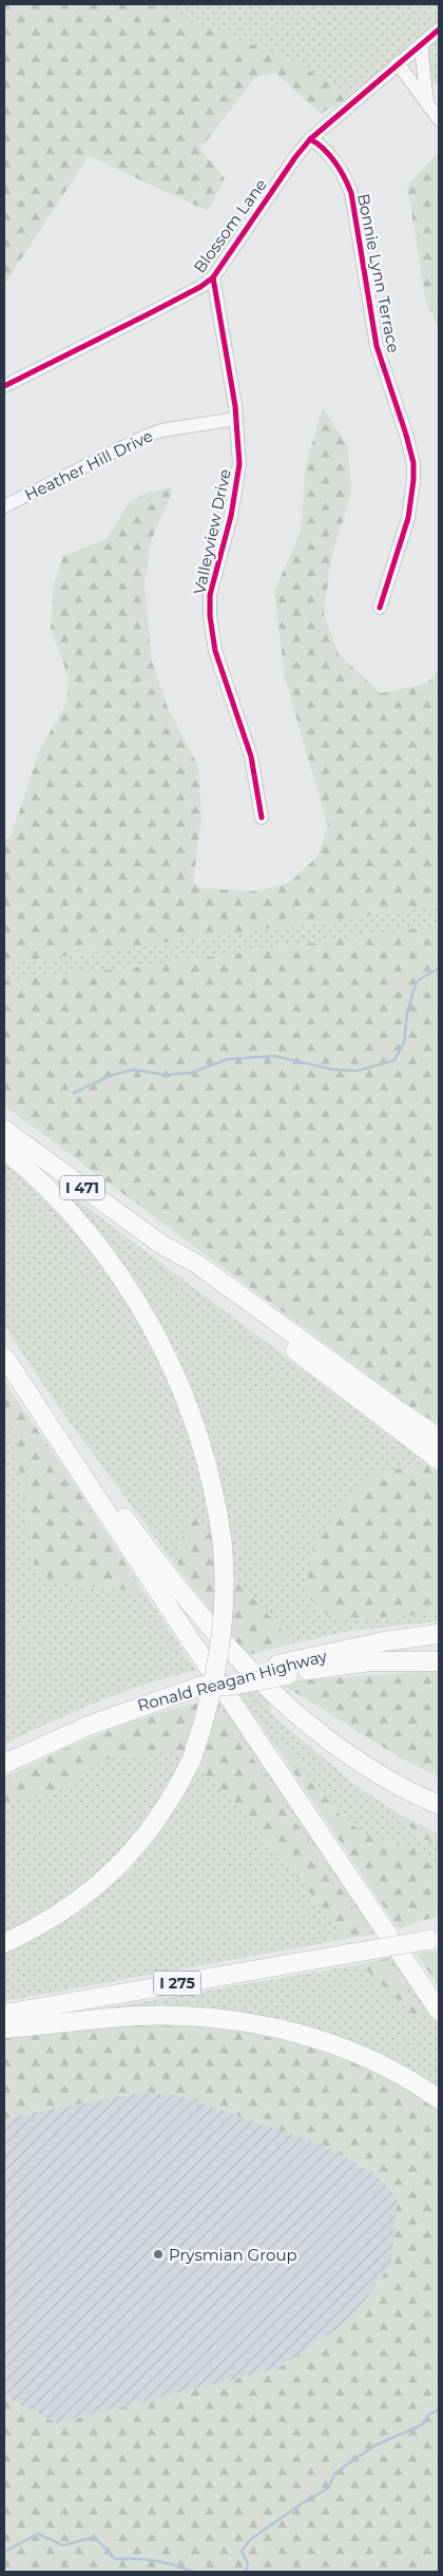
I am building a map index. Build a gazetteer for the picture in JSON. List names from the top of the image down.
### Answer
{
  "streets": {
    "highway": ["I 471", "Ronald Reagan Highway", "I 275"],
    "street": [
      "Blossom Lane",
      "Bonnie Lynn Terrace",
      "Heather Hill Drive",
      "Valleyview Drive"
    ]
  },
  "crossings": [
    ["Blossom Lane", "Bonnie Lynn Terrace"],
    ["Blossom Lane", "Valleyview Drive"],
    ["Heather Hill Drive", "Valleyview Drive"]
  ],
  "places": ["Prysmian Group"]
}
